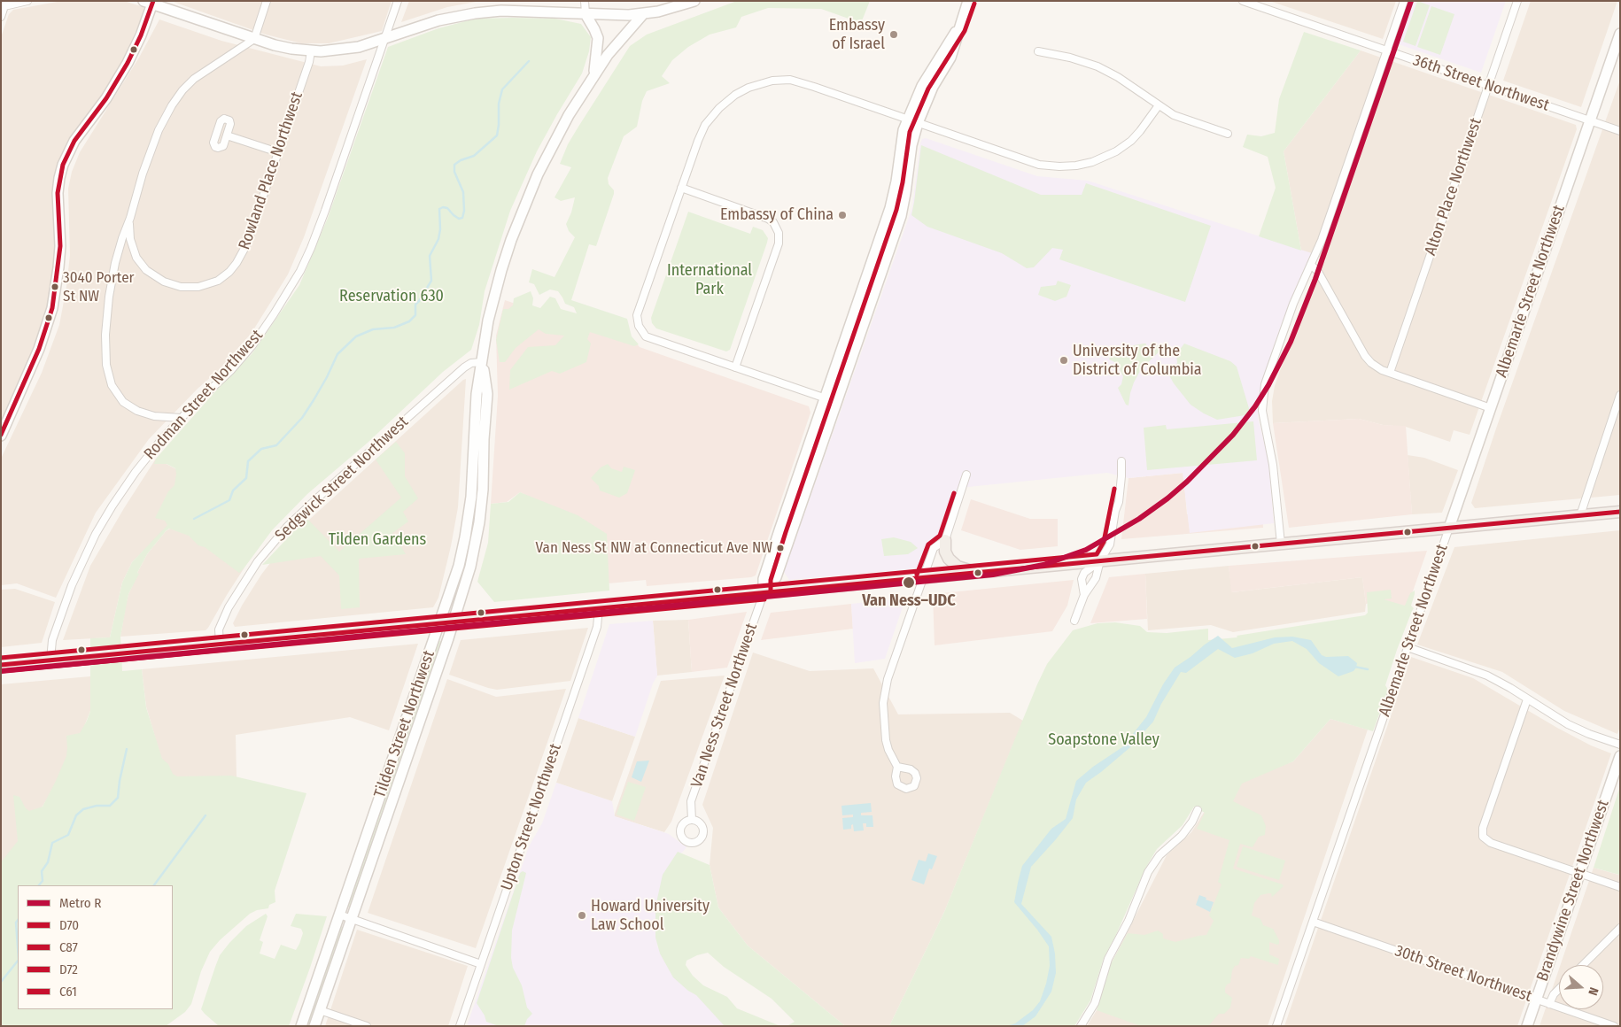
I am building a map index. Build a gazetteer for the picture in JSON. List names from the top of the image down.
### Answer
{
  "streets": {
    "street": [
      "36th Street Northwest",
      "Rowland Place Northwest",
      "Alton Place Northwest",
      "Albemarle Street Northwest",
      "Rodman Street Northwest",
      "Sedgwick Street Northwest",
      "Van Ness Street Northwest",
      "Tilden Street Northwest",
      "Upton Street Northwest",
      "Brandywine Street Northwest",
      "30th Street Northwest"
    ]
  },
  "crossings": [
    ["36th Street Northwest", "Alton Place Northwest"],
    ["36th Street Northwest", "Albemarle Street Northwest"],
    ["Albemarle Street Northwest", "30th Street Northwest"],
    ["Sedgwick Street Northwest", "Tilden Street Northwest"],
    ["Brandywine Street Northwest", "30th Street Northwest"]
  ],
  "parks": [
    "International Park",
    "Reservation 630",
    "Tilden Gardens",
    "Soapstone Valley"
  ],
  "places": [
    "Embassy of Israel",
    "Embassy of China",
    "3040 Porter St NW",
    "University of the District of Columbia",
    "Van Ness St NW at Connecticut Ave NW",
    "Van Ness–UDC",
    "Howard University Law School"
  ],
  "lines": [
    "metro line R",
    "transit line C61",
    "transit line C87",
    "transit line D72",
    "transit line D70"
  ],
  "legend": [
    "Metro R",
    "D70",
    "C87",
    "D72",
    "C61"
  ],
  "north": "right"
}
